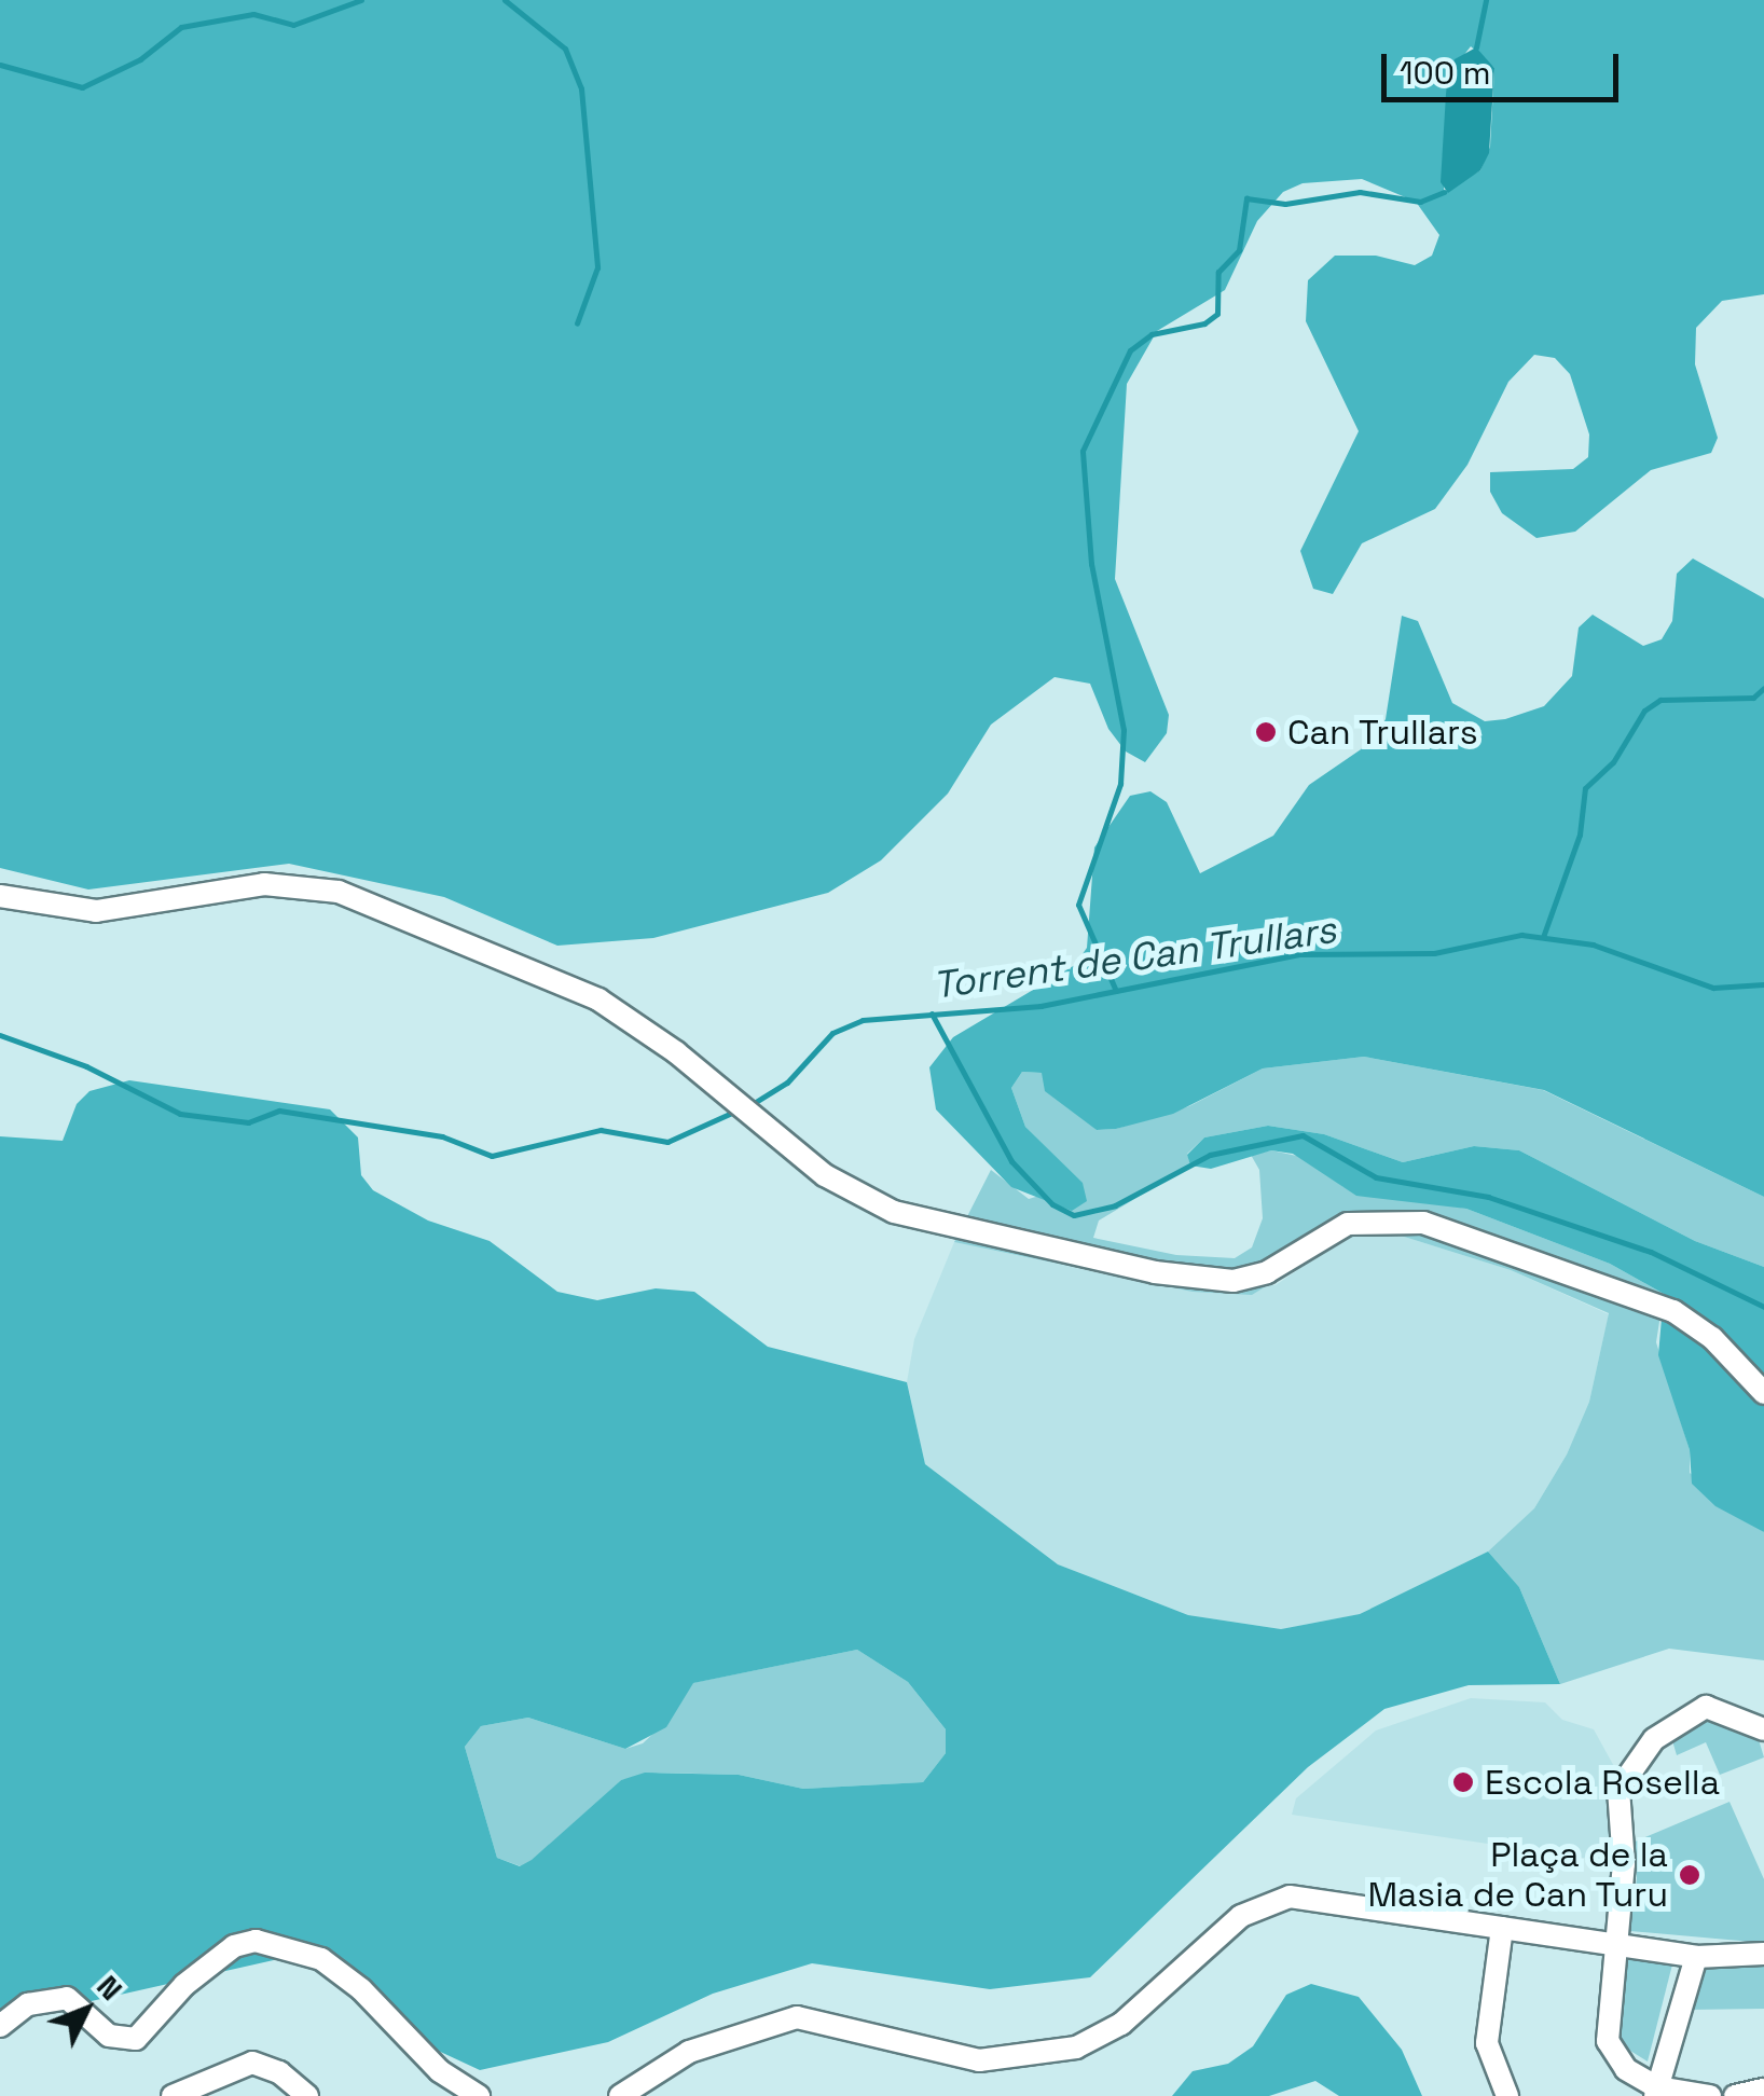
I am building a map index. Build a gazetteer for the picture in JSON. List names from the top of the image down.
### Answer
{
  "water": ["Torrent de Can Trullars"],
  "places": ["Can Trullars", "Escola Rosella", "Plaça de la Masia de Can Turu"],
  "scale_bar": "100 m",
  "north": "top right"
}
